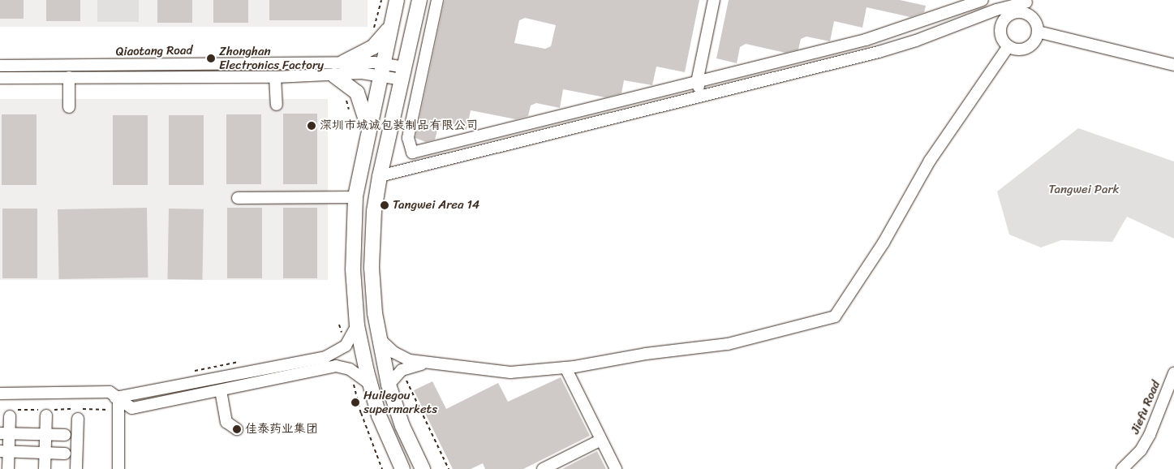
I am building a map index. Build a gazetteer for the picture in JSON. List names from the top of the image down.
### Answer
{
  "streets": {
    "street": ["Qiaotang Road", "Jiefu Road"]
  },
  "parks": ["Tangwei Park"],
  "places": [
    "Zhonghan Electronics Factory",
    "深圳市城诚包装制品有限公司",
    "Tangwei Area 14",
    "Huilegou supermarkets",
    "佳泰药业集团"
  ]
}
